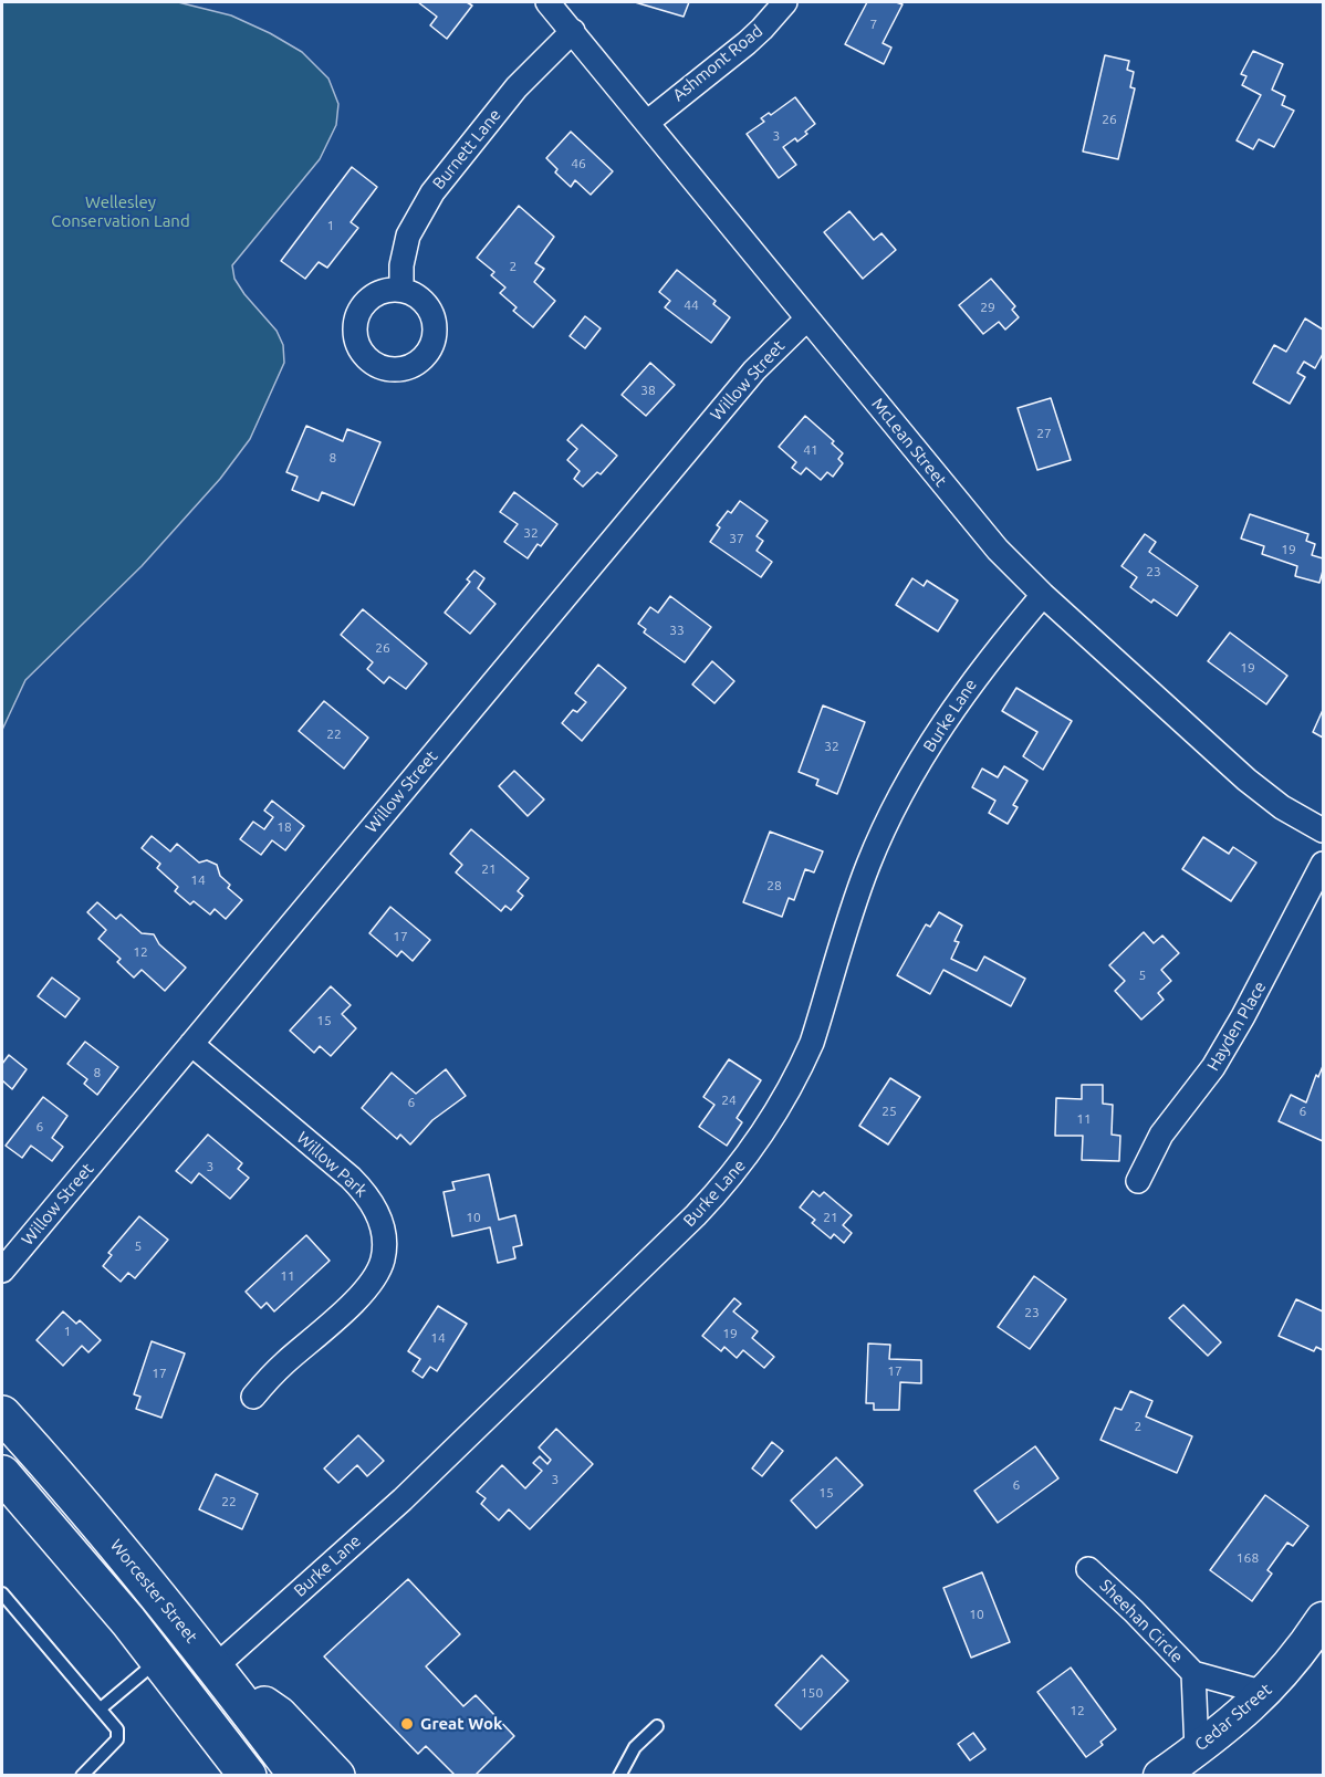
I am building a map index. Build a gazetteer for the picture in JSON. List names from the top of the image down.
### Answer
{
  "streets": {
    "highway": ["Worcester Street"],
    "main road": ["Cedar Street"],
    "street": [
      "Ashmont Road",
      "Burnett Lane",
      "Willow Street",
      "McLean Street",
      "Burke Lane",
      "Hayden Place",
      "Willow Park",
      "Sheehan Circle"
    ]
  },
  "crossings": [
    ["Ashmont Road", "McLean Street"],
    ["Burnett Lane", "McLean Street"],
    ["Willow Street", "McLean Street"],
    ["Willow Street", "Willow Park"],
    ["McLean Street", "Burke Lane"],
    ["Burke Lane", "Worcester Street"],
    ["Sheehan Circle", "Cedar Street"]
  ],
  "parks": ["Wellesley Conservation Land"],
  "places": ["Great Wok"],
  "house_numbers": [
    "7",
    "26",
    "3",
    "46",
    "1",
    "2",
    "44",
    "29",
    "38",
    "27",
    "41",
    "8",
    "32",
    "37",
    "19",
    "23",
    "33",
    "26",
    "19",
    "22",
    "32",
    "18",
    "21",
    "14",
    "28",
    "17",
    "12",
    "5",
    "15",
    "8",
    "24",
    "6",
    "25",
    "6",
    "11",
    "6",
    "3",
    "10",
    "21",
    "5",
    "11",
    "23",
    "1",
    "19",
    "14",
    "17",
    "17",
    "2",
    "3",
    "6",
    "15",
    "22",
    "168",
    "10",
    "150",
    "12"
  ]
}
